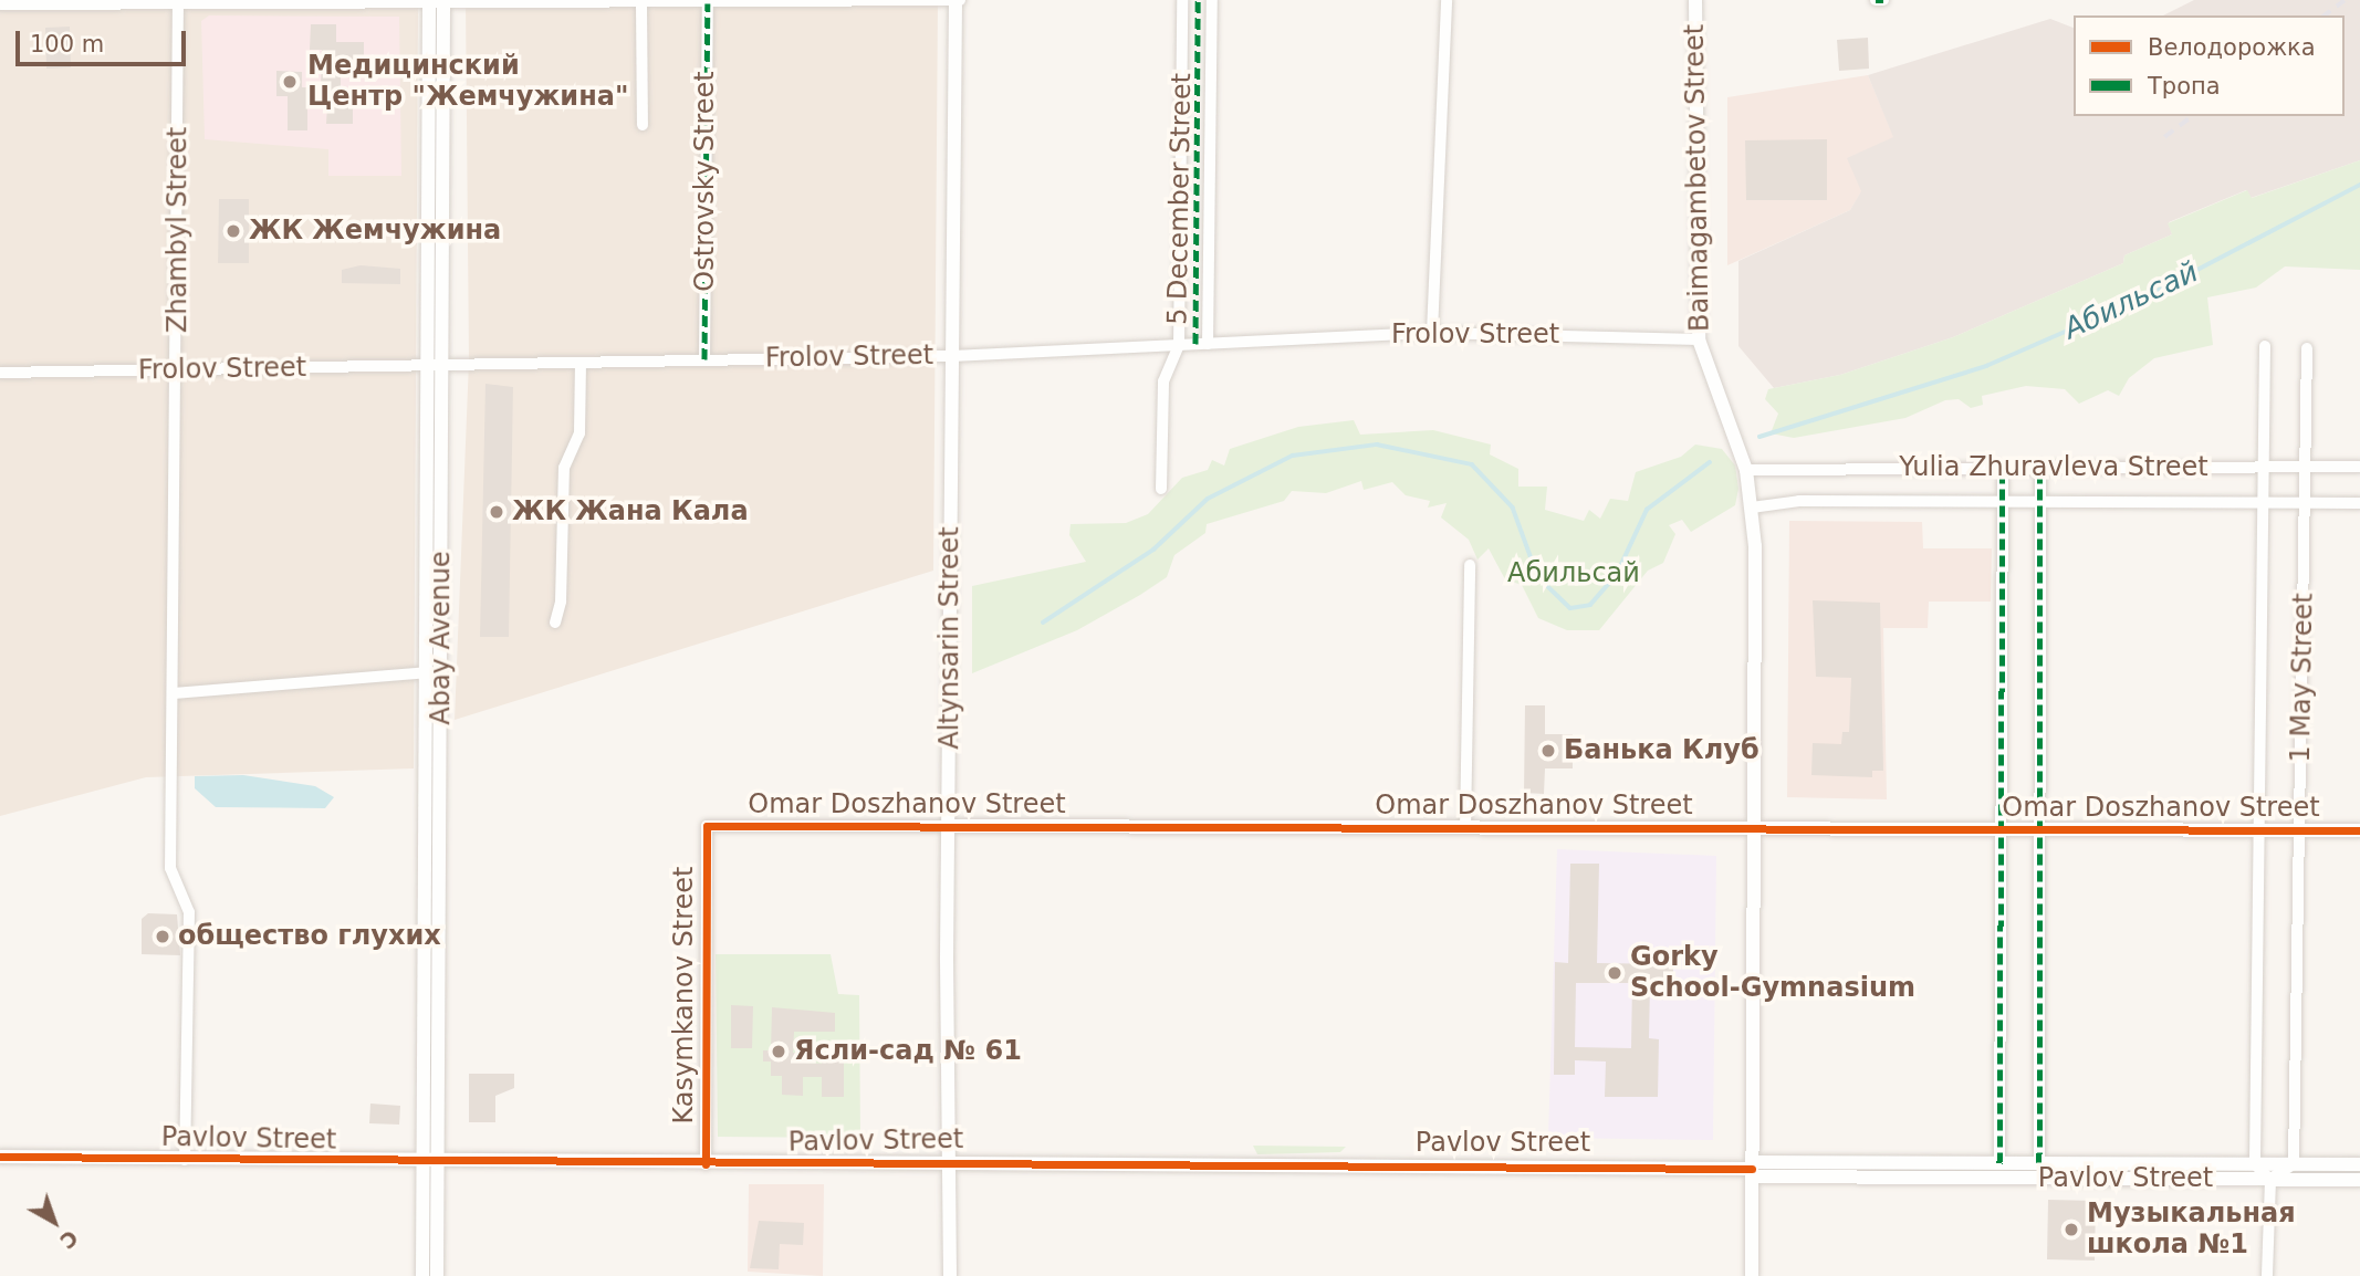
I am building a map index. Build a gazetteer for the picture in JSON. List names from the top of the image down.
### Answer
{
  "streets": {
    "street": [
      "Baimagambetov Street",
      "Ostrovsky Street",
      "5 December Street",
      "Zhambyl Street",
      "Frolov Street",
      "Yulia Zhuravleva Street",
      "Abay Avenue",
      "Altynsarin Street",
      "1 May Street",
      "Omar Doszhanov Street",
      "Kasymkanov Street",
      "Pavlov Street"
    ]
  },
  "crossings": [
    ["Baimagambetov Street", "Frolov Street"],
    ["Baimagambetov Street", "Yulia Zhuravleva Street"],
    ["Baimagambetov Street", "Omar Doszhanov Street"],
    ["Baimagambetov Street", "Pavlov Street"],
    ["Ostrovsky Street", "Frolov Street"],
    ["5 December Street", "Frolov Street"],
    ["Zhambyl Street", "Frolov Street"],
    ["Zhambyl Street", "Pavlov Street"],
    ["Frolov Street", "Abay Avenue"],
    ["Frolov Street", "Altynsarin Street"],
    ["Yulia Zhuravleva Street", "1 May Street"],
    ["Abay Avenue", "Pavlov Street"],
    ["Altynsarin Street", "Omar Doszhanov Street"],
    ["Altynsarin Street", "Pavlov Street"],
    ["1 May Street", "Omar Doszhanov Street"],
    ["1 May Street", "Pavlov Street"],
    ["Omar Doszhanov Street", "Kasymkanov Street"],
    ["Kasymkanov Street", "Pavlov Street"]
  ],
  "water": ["Абильсай"],
  "parks": ["Абильсай"],
  "places": [
    "Медицинский Центр \"Жемчужина\"",
    "ЖК Жемчужина",
    "ЖК Жана Кала",
    "Банька Клуб",
    "общество глухих",
    "Gorky School-Gymnasium",
    "Ясли-сад № 61",
    "Музыкальная школа №1"
  ],
  "legend": ["Велодорожка", "Тропа"],
  "scale_bar": "100 m",
  "north": "bottom right"
}
